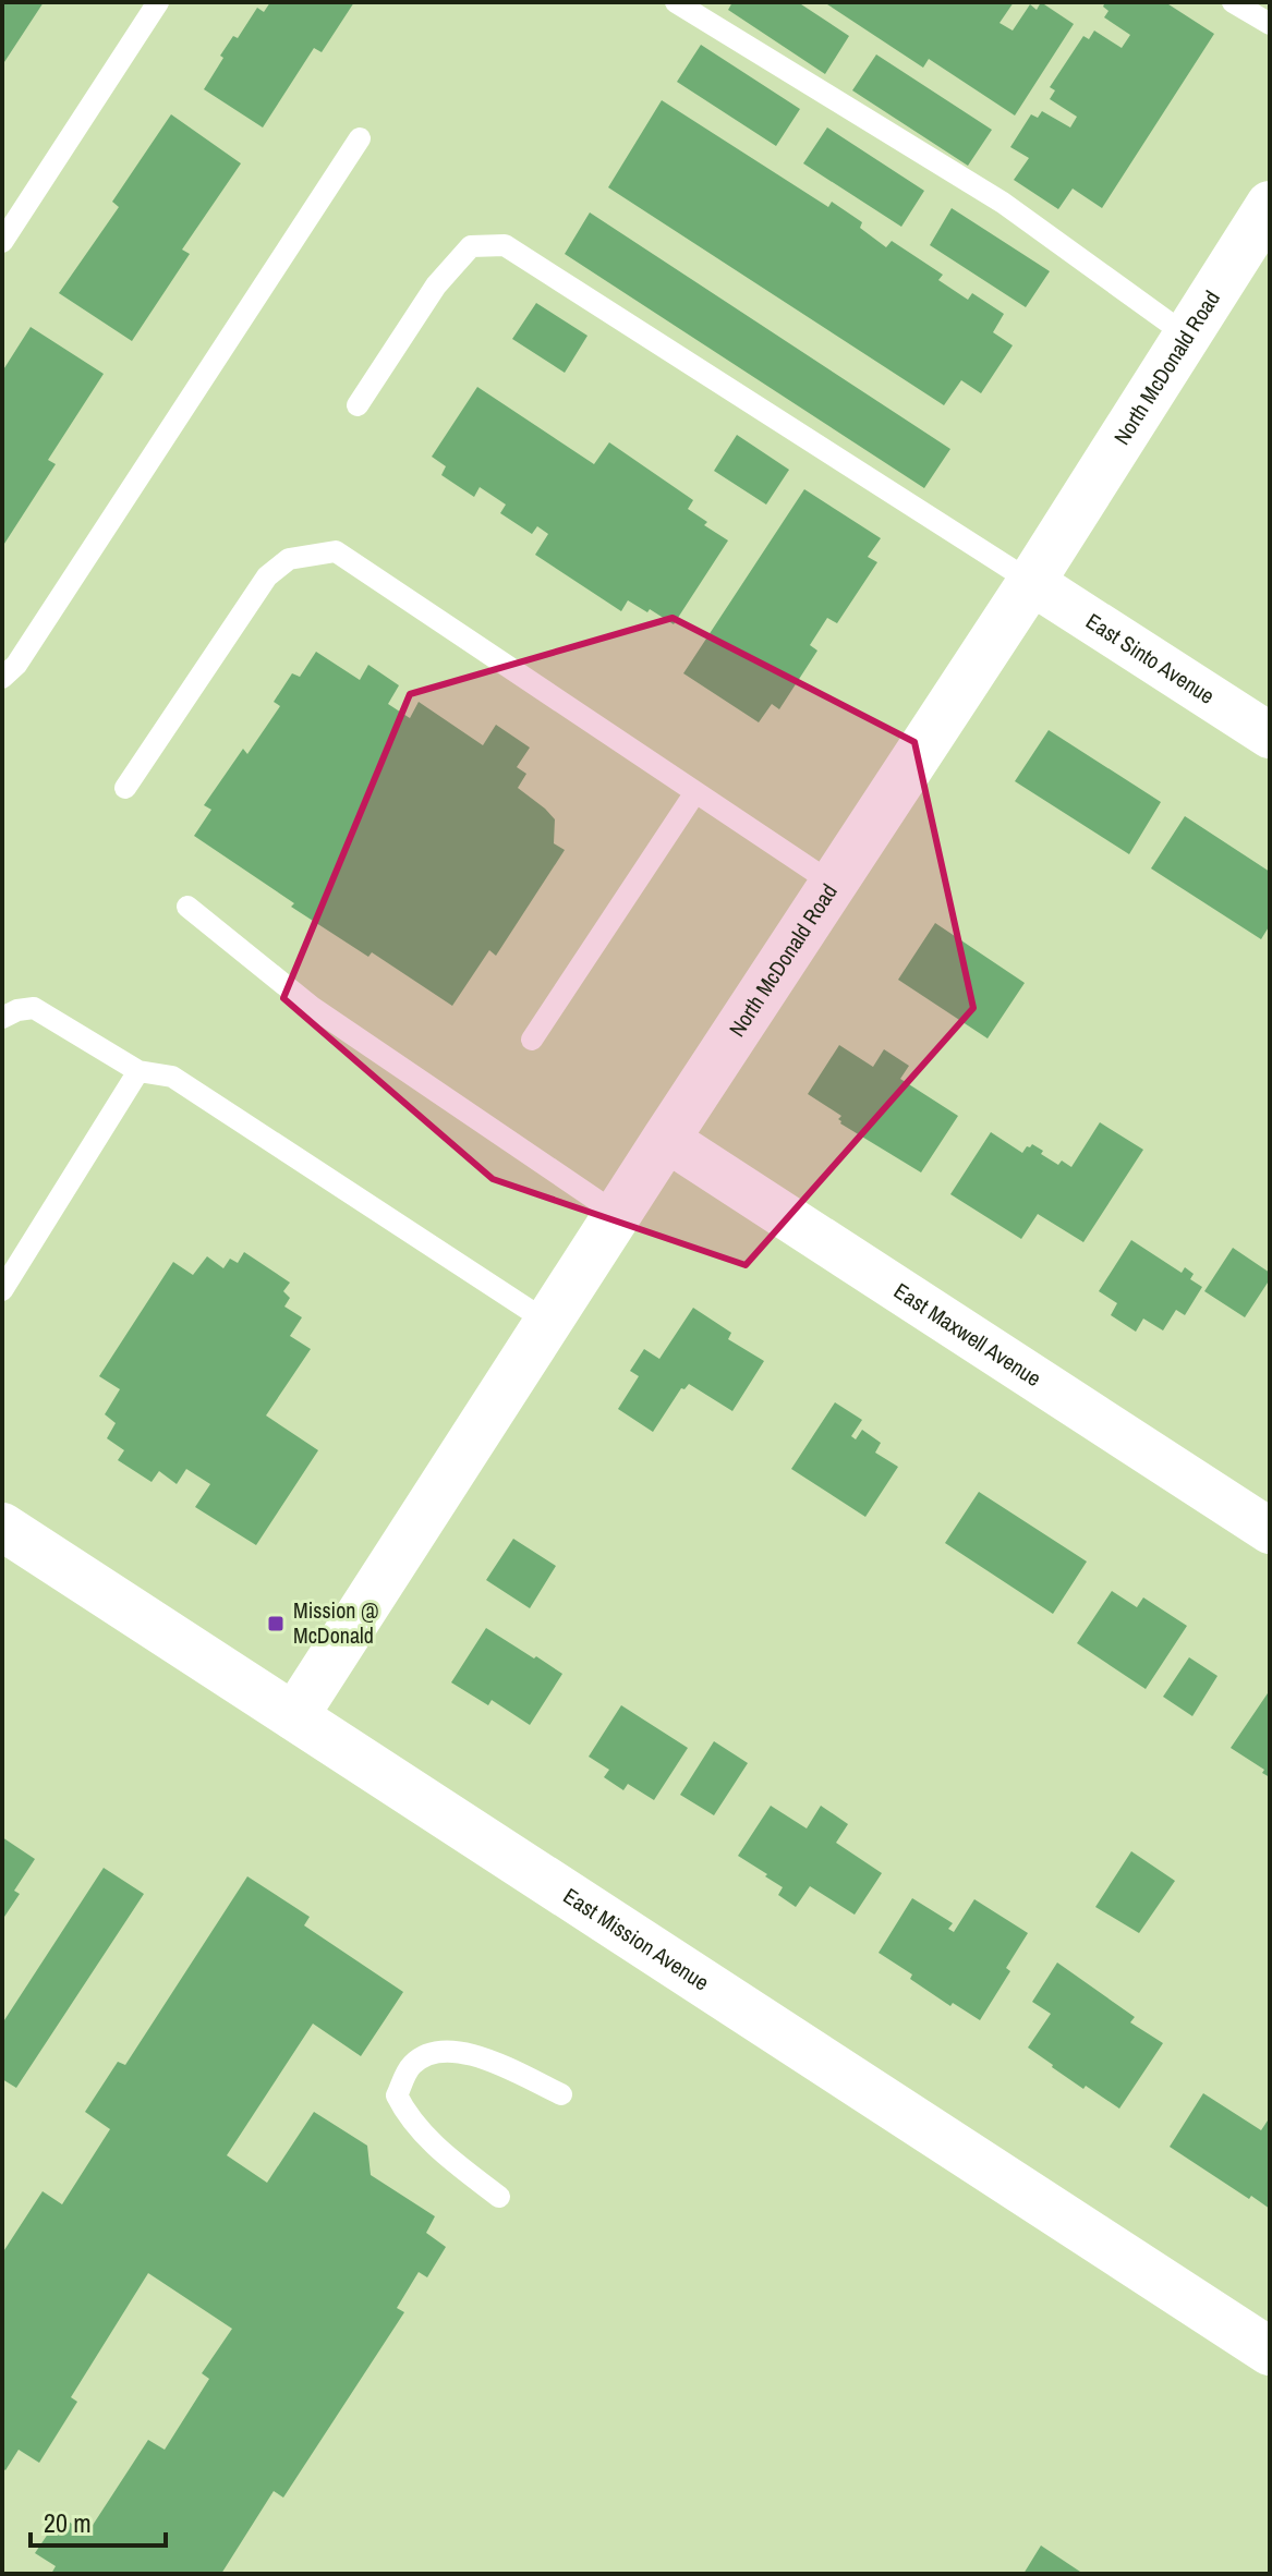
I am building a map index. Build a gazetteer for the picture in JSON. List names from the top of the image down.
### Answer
{
  "streets": {
    "street": [
      "North McDonald Road",
      "East Sinto Avenue",
      "East Maxwell Avenue",
      "East Mission Avenue"
    ]
  },
  "crossings": [
    ["North McDonald Road", "East Sinto Avenue"],
    ["North McDonald Road", "East Maxwell Avenue"],
    ["North McDonald Road", "East Mission Avenue"]
  ],
  "places": {
    "transit": ["Mission @ McDonald"]
  },
  "scale_bar": "20 m"
}
